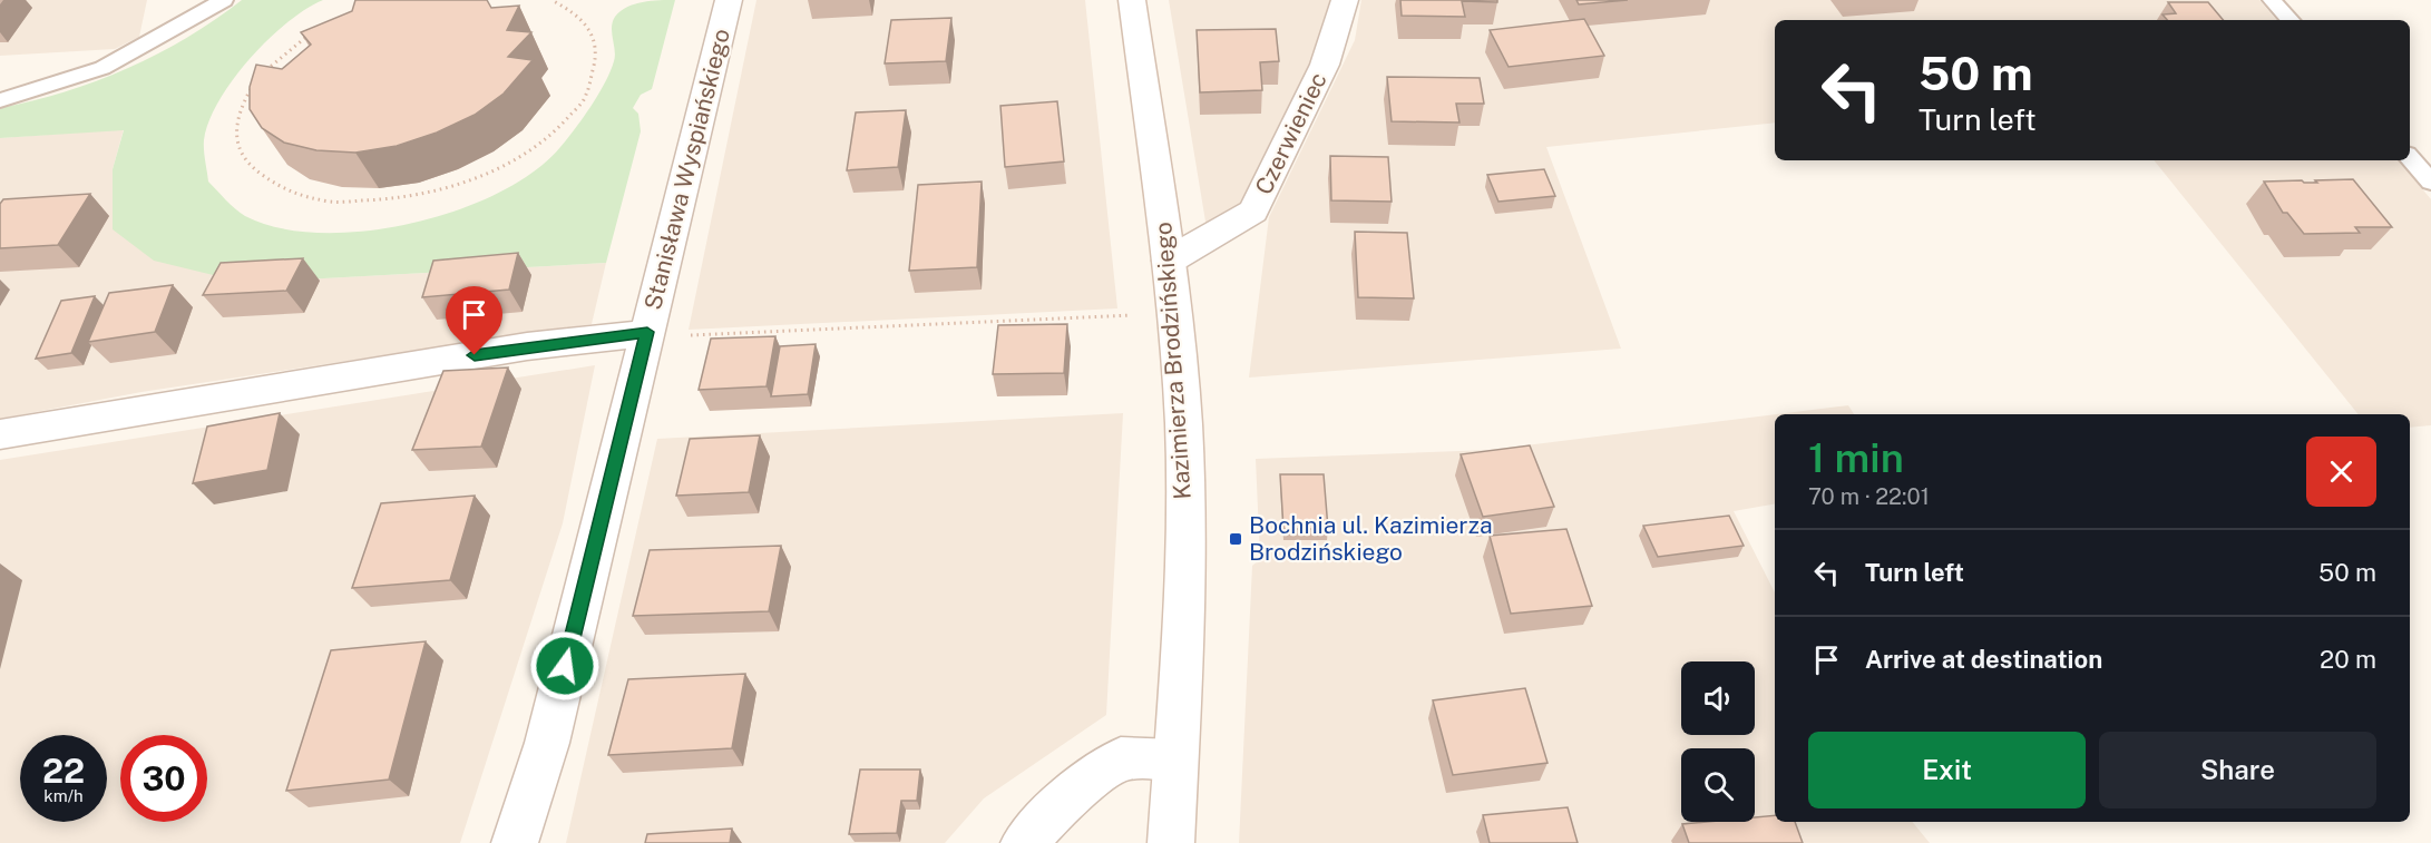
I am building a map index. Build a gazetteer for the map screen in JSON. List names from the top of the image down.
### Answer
{
  "streets": {
    "street": ["Czerwieniec", "Stanisława Wyspiańskiego", "Kazimierza Brodzińskiego"]
  },
  "crossings": [
    ["Czerwieniec", "Kazimierza Brodzińskiego"]
  ],
  "places": {
    "transit": ["Bochnia ul. Kazimierza Brodzińskiego"]
  },
  "page": {
    "turn": ["50 m", "Turn left"],
    "heading": ["1 min", "70 m · 22:01"],
    "list": [
      {
        "name": "Turn left",
        "value": "50 m"
      },
      {
        "name": "Arrive at destination",
        "value": "20 m"
      }
    ],
    "buttons": ["Exit", "Share"],
    "speed": "22 km/h",
    "limit": "30"
  }
}
